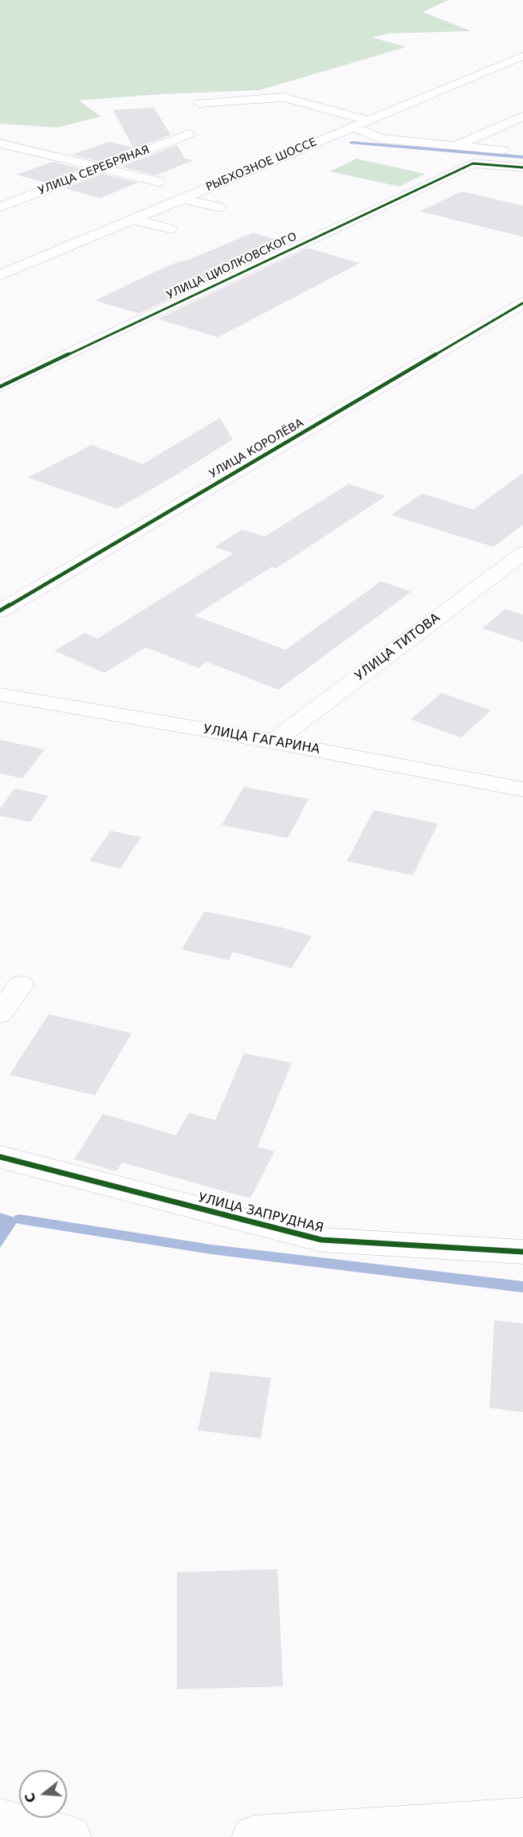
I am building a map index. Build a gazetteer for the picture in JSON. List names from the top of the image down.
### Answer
{
  "streets": {
    "street": [
      "РЫБХОЗНОЕ ШОССЕ",
      "УЛИЦА СЕРЕБРЯНАЯ",
      "УЛИЦА ЦИОЛКОВСКОГО",
      "УЛИЦА КОРОЛЁВА",
      "УЛИЦА ТИТОВА",
      "УЛИЦА ГАГАРИНА",
      "УЛИЦА ЗАПРУДНАЯ"
    ]
  },
  "crossings": [
    ["УЛИЦА ТИТОВА", "УЛИЦА ГАГАРИНА"]
  ],
  "north": "left"
}
